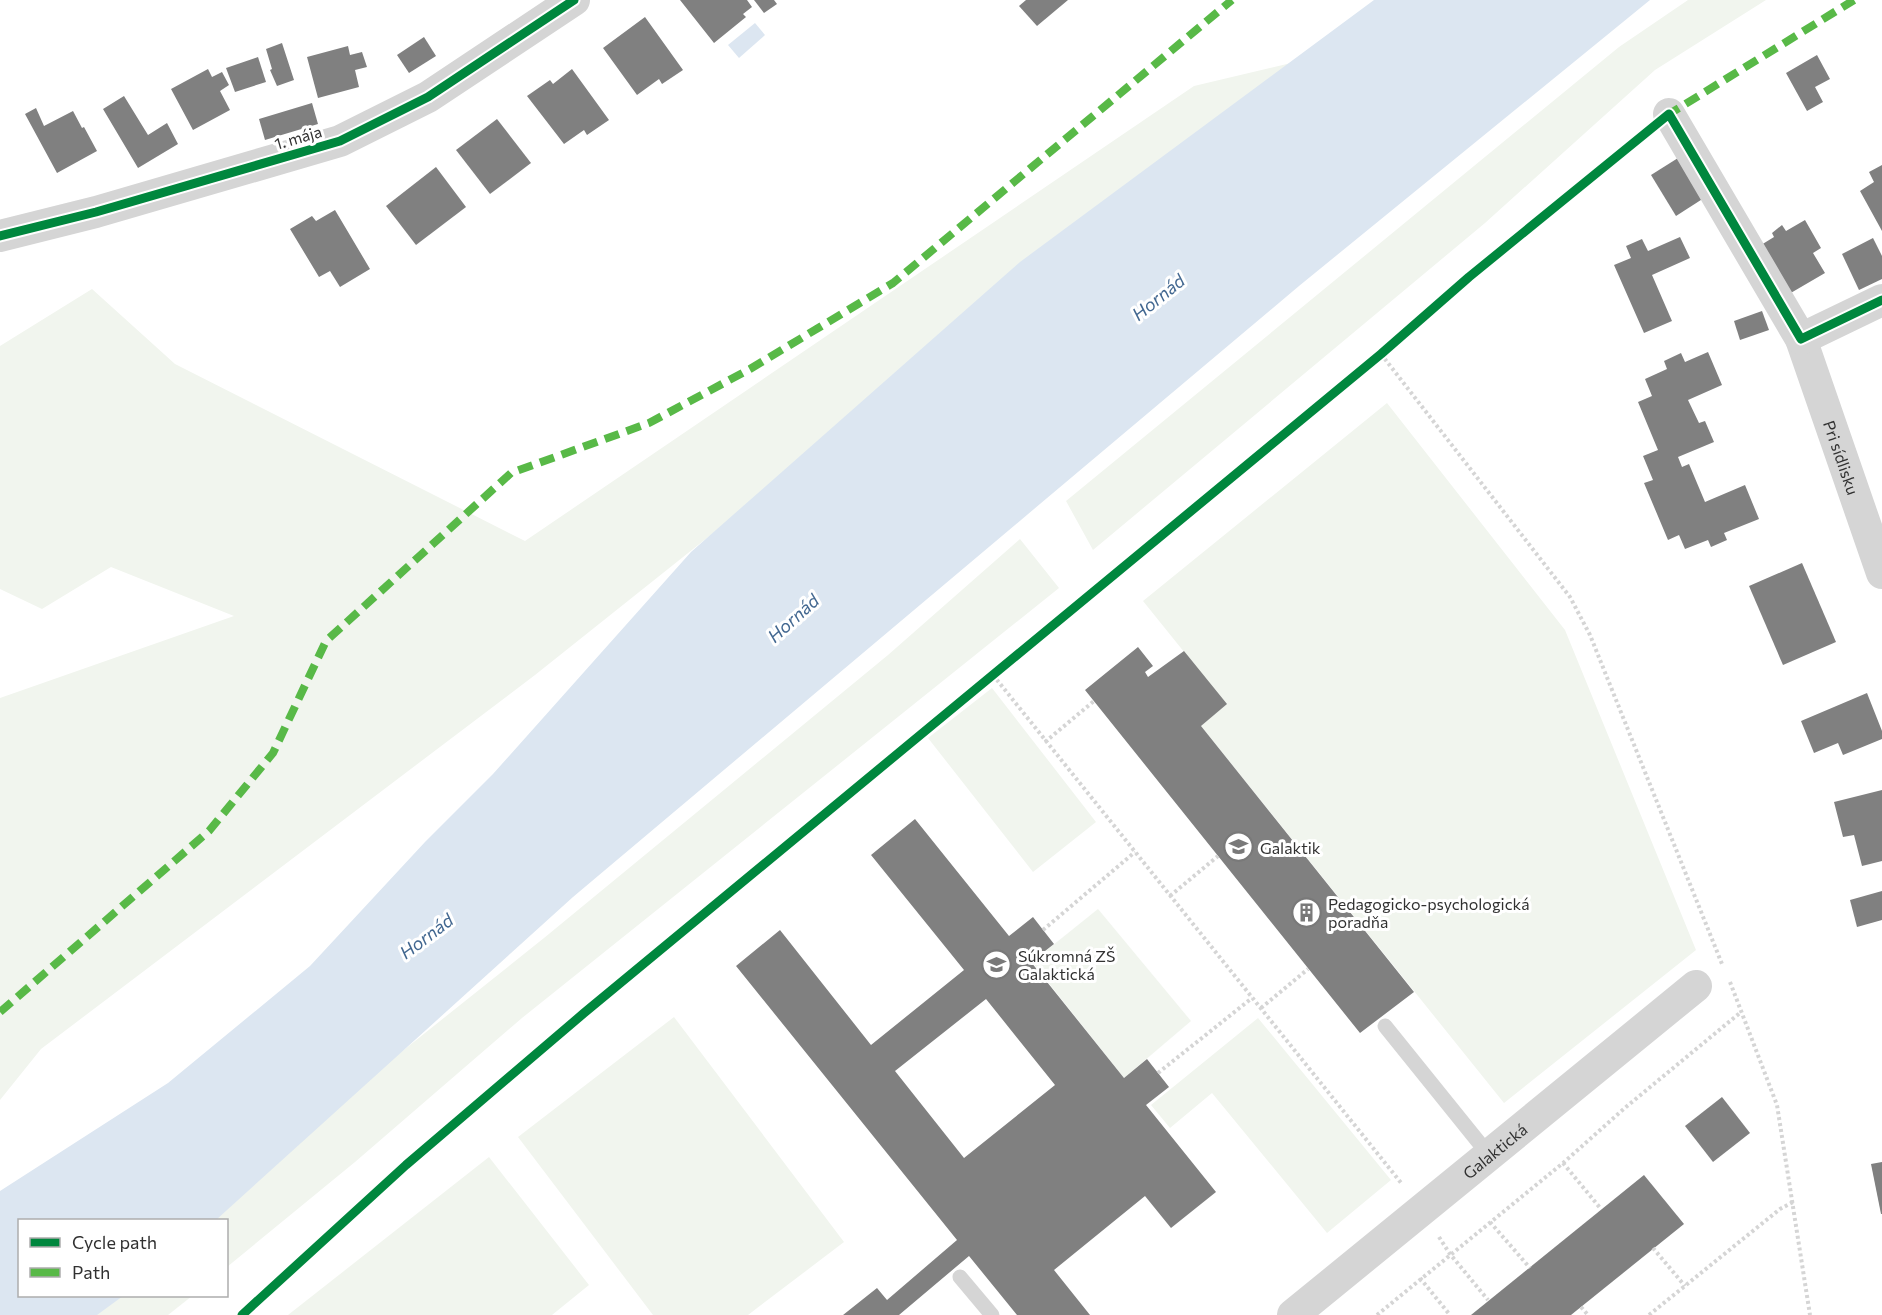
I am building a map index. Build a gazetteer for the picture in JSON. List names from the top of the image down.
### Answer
{
  "streets": {
    "street": ["1. mája", "Pri sídlisku", "Galaktická"]
  },
  "water": ["Hornád"],
  "places": {
    "school or university": ["Galaktik", "Súkromná ZŠ Galaktická"],
    "building": ["Pedagogicko-psychologická poradňa"]
  },
  "legend": ["Cycle path", "Path"]
}
